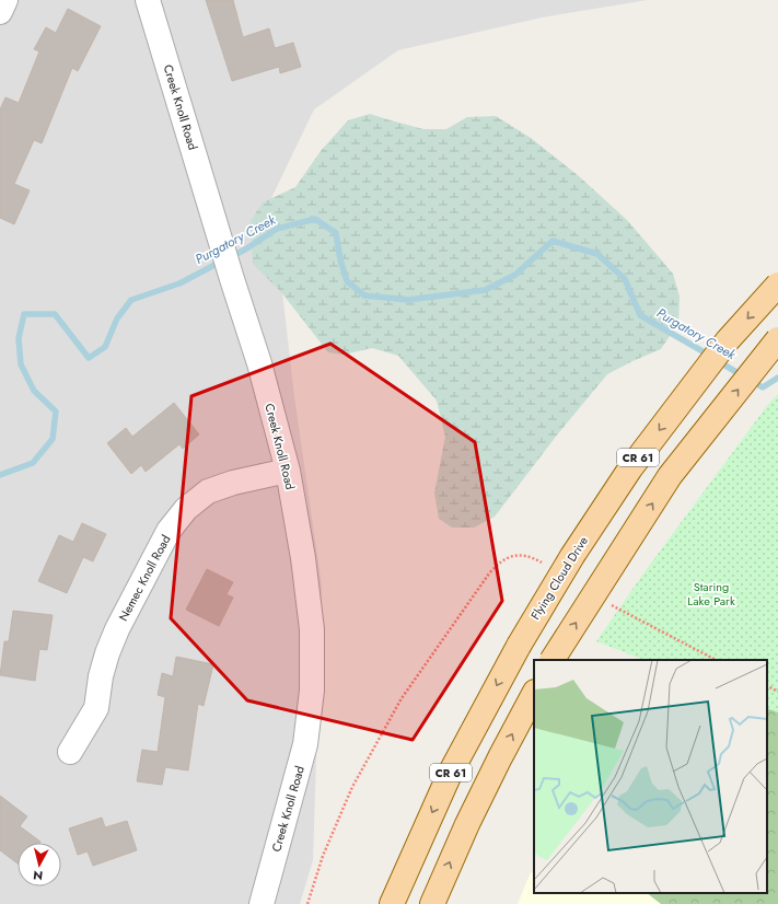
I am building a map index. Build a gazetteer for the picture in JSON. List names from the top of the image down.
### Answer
{
  "streets": {
    "main road": ["CR 61", "Flying Cloud Drive"],
    "street": ["Creek Knoll Road", "Nemec Knoll Road"]
  },
  "crossings": [
    ["Creek Knoll Road", "Nemec Knoll Road"]
  ],
  "water": ["Purgatory Creek"],
  "parks": ["Staring Lake Park"],
  "north": "bottom"
}
